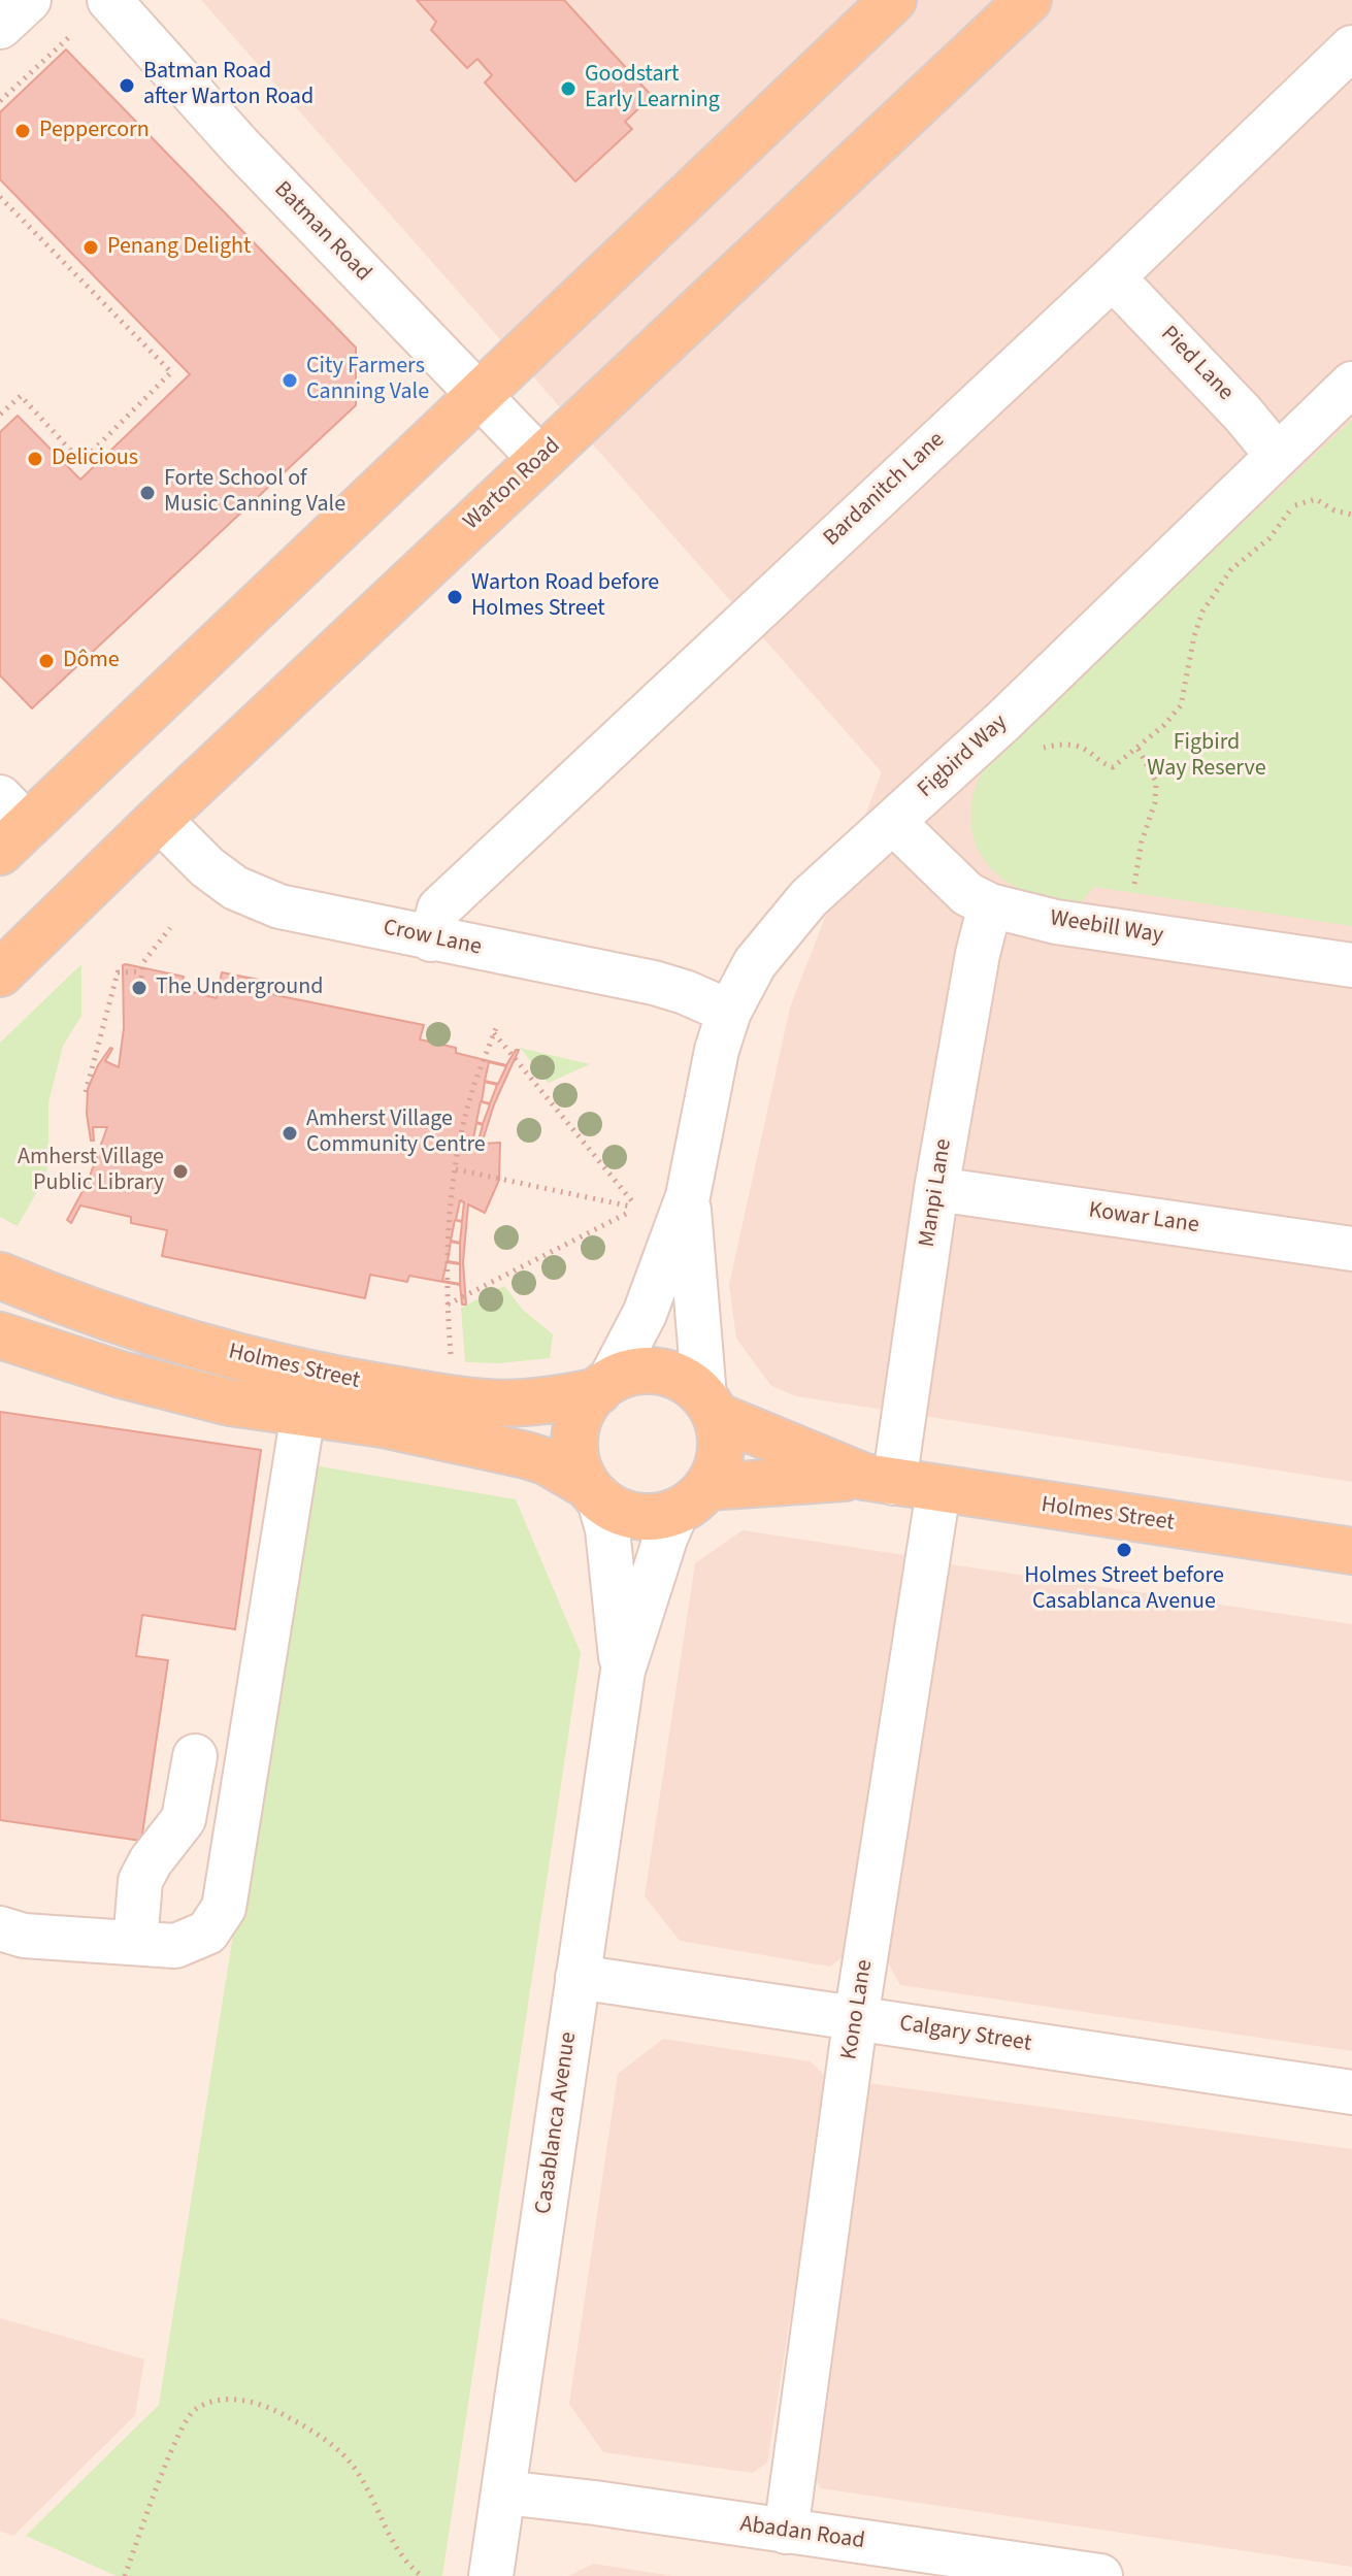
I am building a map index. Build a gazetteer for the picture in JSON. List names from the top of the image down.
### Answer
{
  "streets": {
    "main road": ["Warton Road", "Holmes Street"],
    "street": [
      "Batman Road",
      "Pied Lane",
      "Bardanitch Lane",
      "Figbird Way",
      "Weebill Way",
      "Crow Lane",
      "Manpi Lane",
      "Kowar Lane",
      "Kono Lane",
      "Calgary Street",
      "Casablanca Avenue",
      "Abadan Road"
    ]
  },
  "crossings": [
    ["Batman Road", "Warton Road"],
    ["Pied Lane", "Bardanitch Lane"],
    ["Pied Lane", "Figbird Way"],
    ["Warton Road", "Crow Lane"],
    ["Bardanitch Lane", "Crow Lane"],
    ["Figbird Way", "Weebill Way"],
    ["Figbird Way", "Crow Lane"],
    ["Figbird Way", "Holmes Street"],
    ["Figbird Way", "Casablanca Avenue"],
    ["Weebill Way", "Manpi Lane"],
    ["Manpi Lane", "Kowar Lane"],
    ["Manpi Lane", "Holmes Street"],
    ["Holmes Street", "Kono Lane"],
    ["Holmes Street", "Casablanca Avenue"],
    ["Kono Lane", "Calgary Street"],
    ["Kono Lane", "Abadan Road"],
    ["Calgary Street", "Casablanca Avenue"],
    ["Casablanca Avenue", "Abadan Road"]
  ],
  "parks": ["Figbird Way Reserve"],
  "places": [
    "Batman Road after Warton Road",
    "Goodstart Early Learning",
    "Peppercorn",
    "Penang Delight",
    "City Farmers Canning Vale",
    "Delicious",
    "Forte School of Music Canning Vale",
    "Warton Road before Holmes Street",
    "Dôme",
    "The Underground",
    "Amherst Village Community Centre",
    "Amherst Village Public Library",
    "Holmes Street before Casablanca Avenue"
  ]
}
